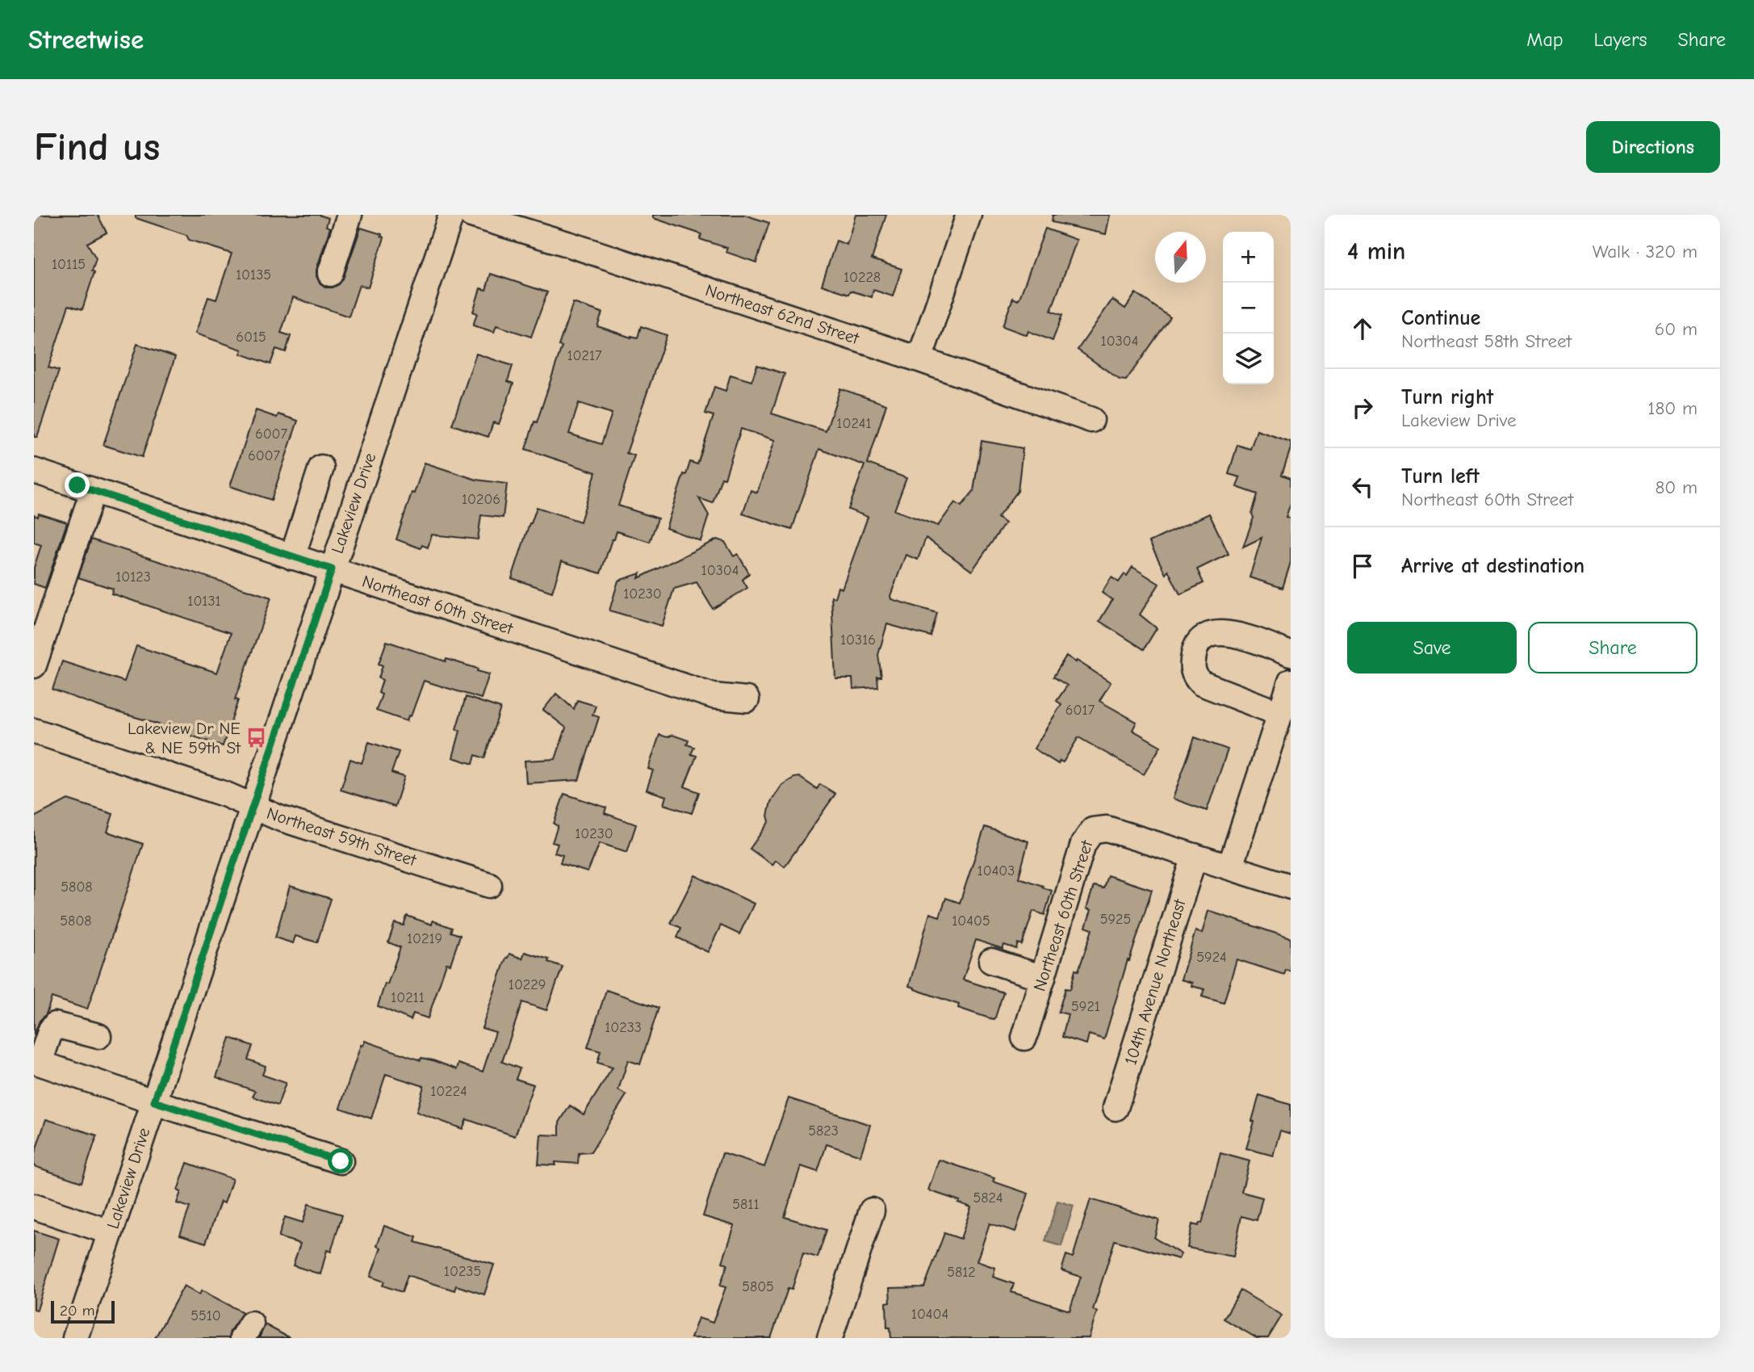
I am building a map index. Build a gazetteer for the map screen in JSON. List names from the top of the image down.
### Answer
{
  "streets": {
    "street": [
      "Northeast 62nd Street",
      "Lakeview Drive",
      "Northeast 60th Street",
      "Northeast 59th Street",
      "104th Avenue Northeast"
    ]
  },
  "crossings": [
    ["Lakeview Drive", "Northeast 60th Street"],
    ["Lakeview Drive", "Northeast 59th Street"],
    ["Northeast 60th Street", "104th Avenue Northeast"]
  ],
  "places": {
    "bus stop": ["Lakeview Dr NE & NE 59th St"]
  },
  "house_numbers": [
    "10115",
    "10135",
    "10228",
    "6015",
    "10304",
    "10217",
    "10241",
    "6007",
    "6007",
    "10206",
    "10304",
    "10123",
    "10230",
    "10131",
    "10316",
    "6017",
    "10230",
    "10403",
    "5808",
    "5925",
    "5808",
    "10405",
    "10219",
    "5924",
    "10229",
    "10211",
    "5921",
    "10233",
    "10224",
    "5823",
    "5824",
    "5811",
    "10235",
    "5812",
    "5805",
    "10404",
    "5510"
  ],
  "scale_bar": "20 m",
  "north": "top",
  "page": {
    "header": "Streetwise",
    "nav": ["Map", "Layers", "Share"],
    "buttons": [
      "Directions",
      ["Save", "Share"]
    ],
    "title": "Find us",
    "heading": ["4 min", "Walk · 320 m"],
    "map_buttons": ["+", "−"],
    "list": [
      ["Continue", "Northeast 58th Street", "60 m"],
      ["Turn right", "Lakeview Drive", "180 m"],
      ["Turn left", "Northeast 60th Street", "80 m"],
      "Arrive at destination"
    ],
    "scale": "20 m"
  }
}
